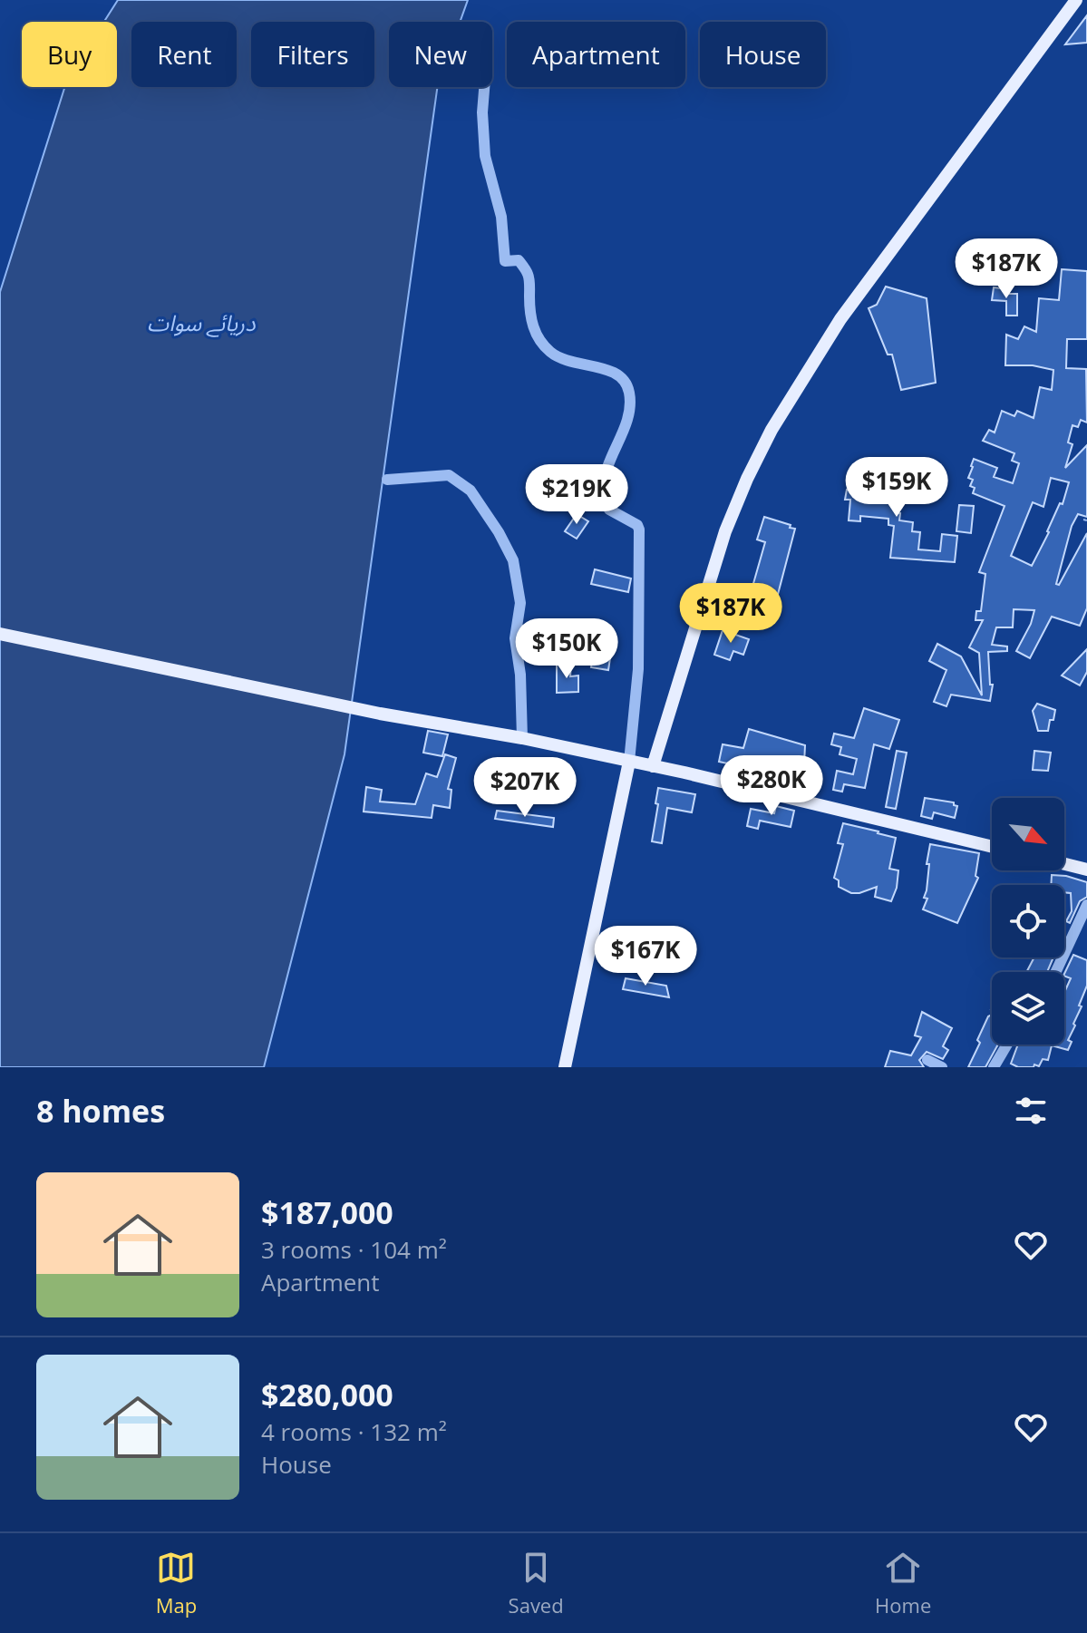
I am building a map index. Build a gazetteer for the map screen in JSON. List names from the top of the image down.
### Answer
{
  "water": ["دریائے سوات"],
  "north": "bottom right",
  "page": {
    "chip": [
      "Buy",
      "Rent",
      "Filters",
      "New",
      "Apartment",
      "House"
    ],
    "price": [
      "$187K",
      "$159K",
      "$219K",
      "$187K",
      "$150K",
      "$280K",
      "$207K",
      "$167K"
    ],
    "heading": "8 homes",
    "list": [
      {
        "name": "$187,000",
        "note": "3 rooms · 104 m² · Apartment"
      },
      {
        "name": "$280,000",
        "note": "4 rooms · 132 m² · House"
      }
    ],
    "tabs": ["Map", "Saved", "Home"]
  }
}
